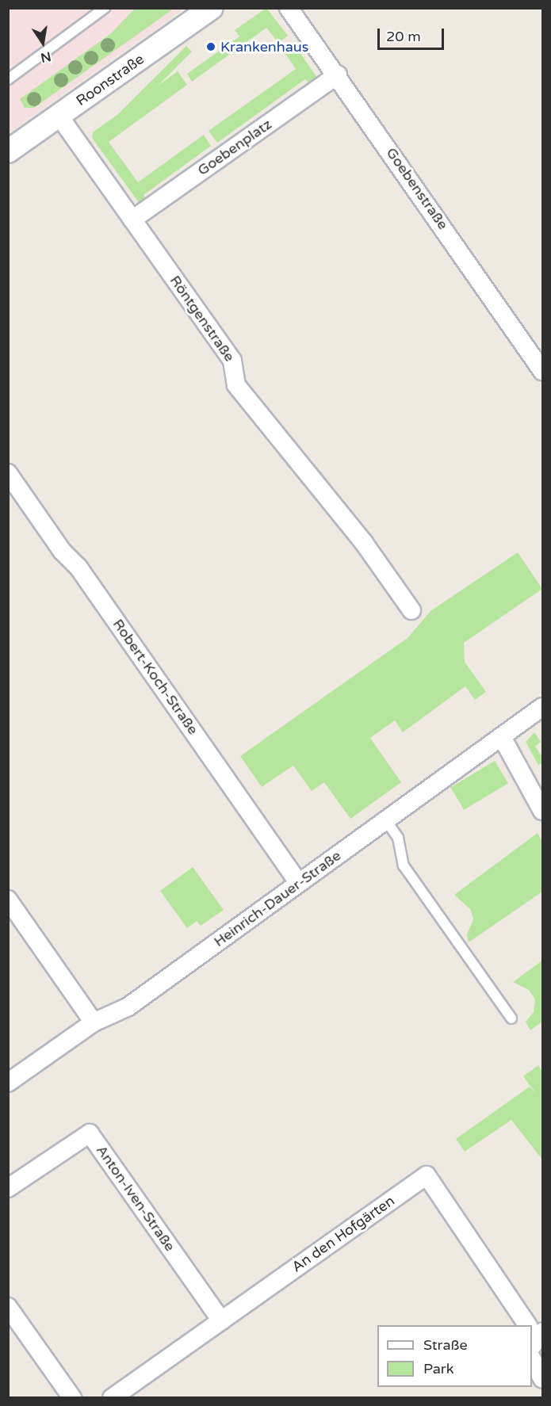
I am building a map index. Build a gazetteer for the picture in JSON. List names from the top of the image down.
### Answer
{
  "streets": {
    "street": [
      "Roonstraße",
      "Goebenplatz",
      "Goebenstraße",
      "Röntgenstraße",
      "Robert-Koch-Straße",
      "Heinrich-Dauer-Straße",
      "Anton-Iven-Straße",
      "An den Hofgärten"
    ]
  },
  "crossings": [
    ["Roonstraße", "Röntgenstraße"],
    ["Goebenplatz", "Goebenstraße"],
    ["Goebenplatz", "Röntgenstraße"],
    ["Robert-Koch-Straße", "Heinrich-Dauer-Straße"],
    ["Anton-Iven-Straße", "An den Hofgärten"]
  ],
  "places": ["Krankenhaus"],
  "legend": ["Straße", "Park"],
  "scale_bar": "20 m",
  "north": "bottom"
}
